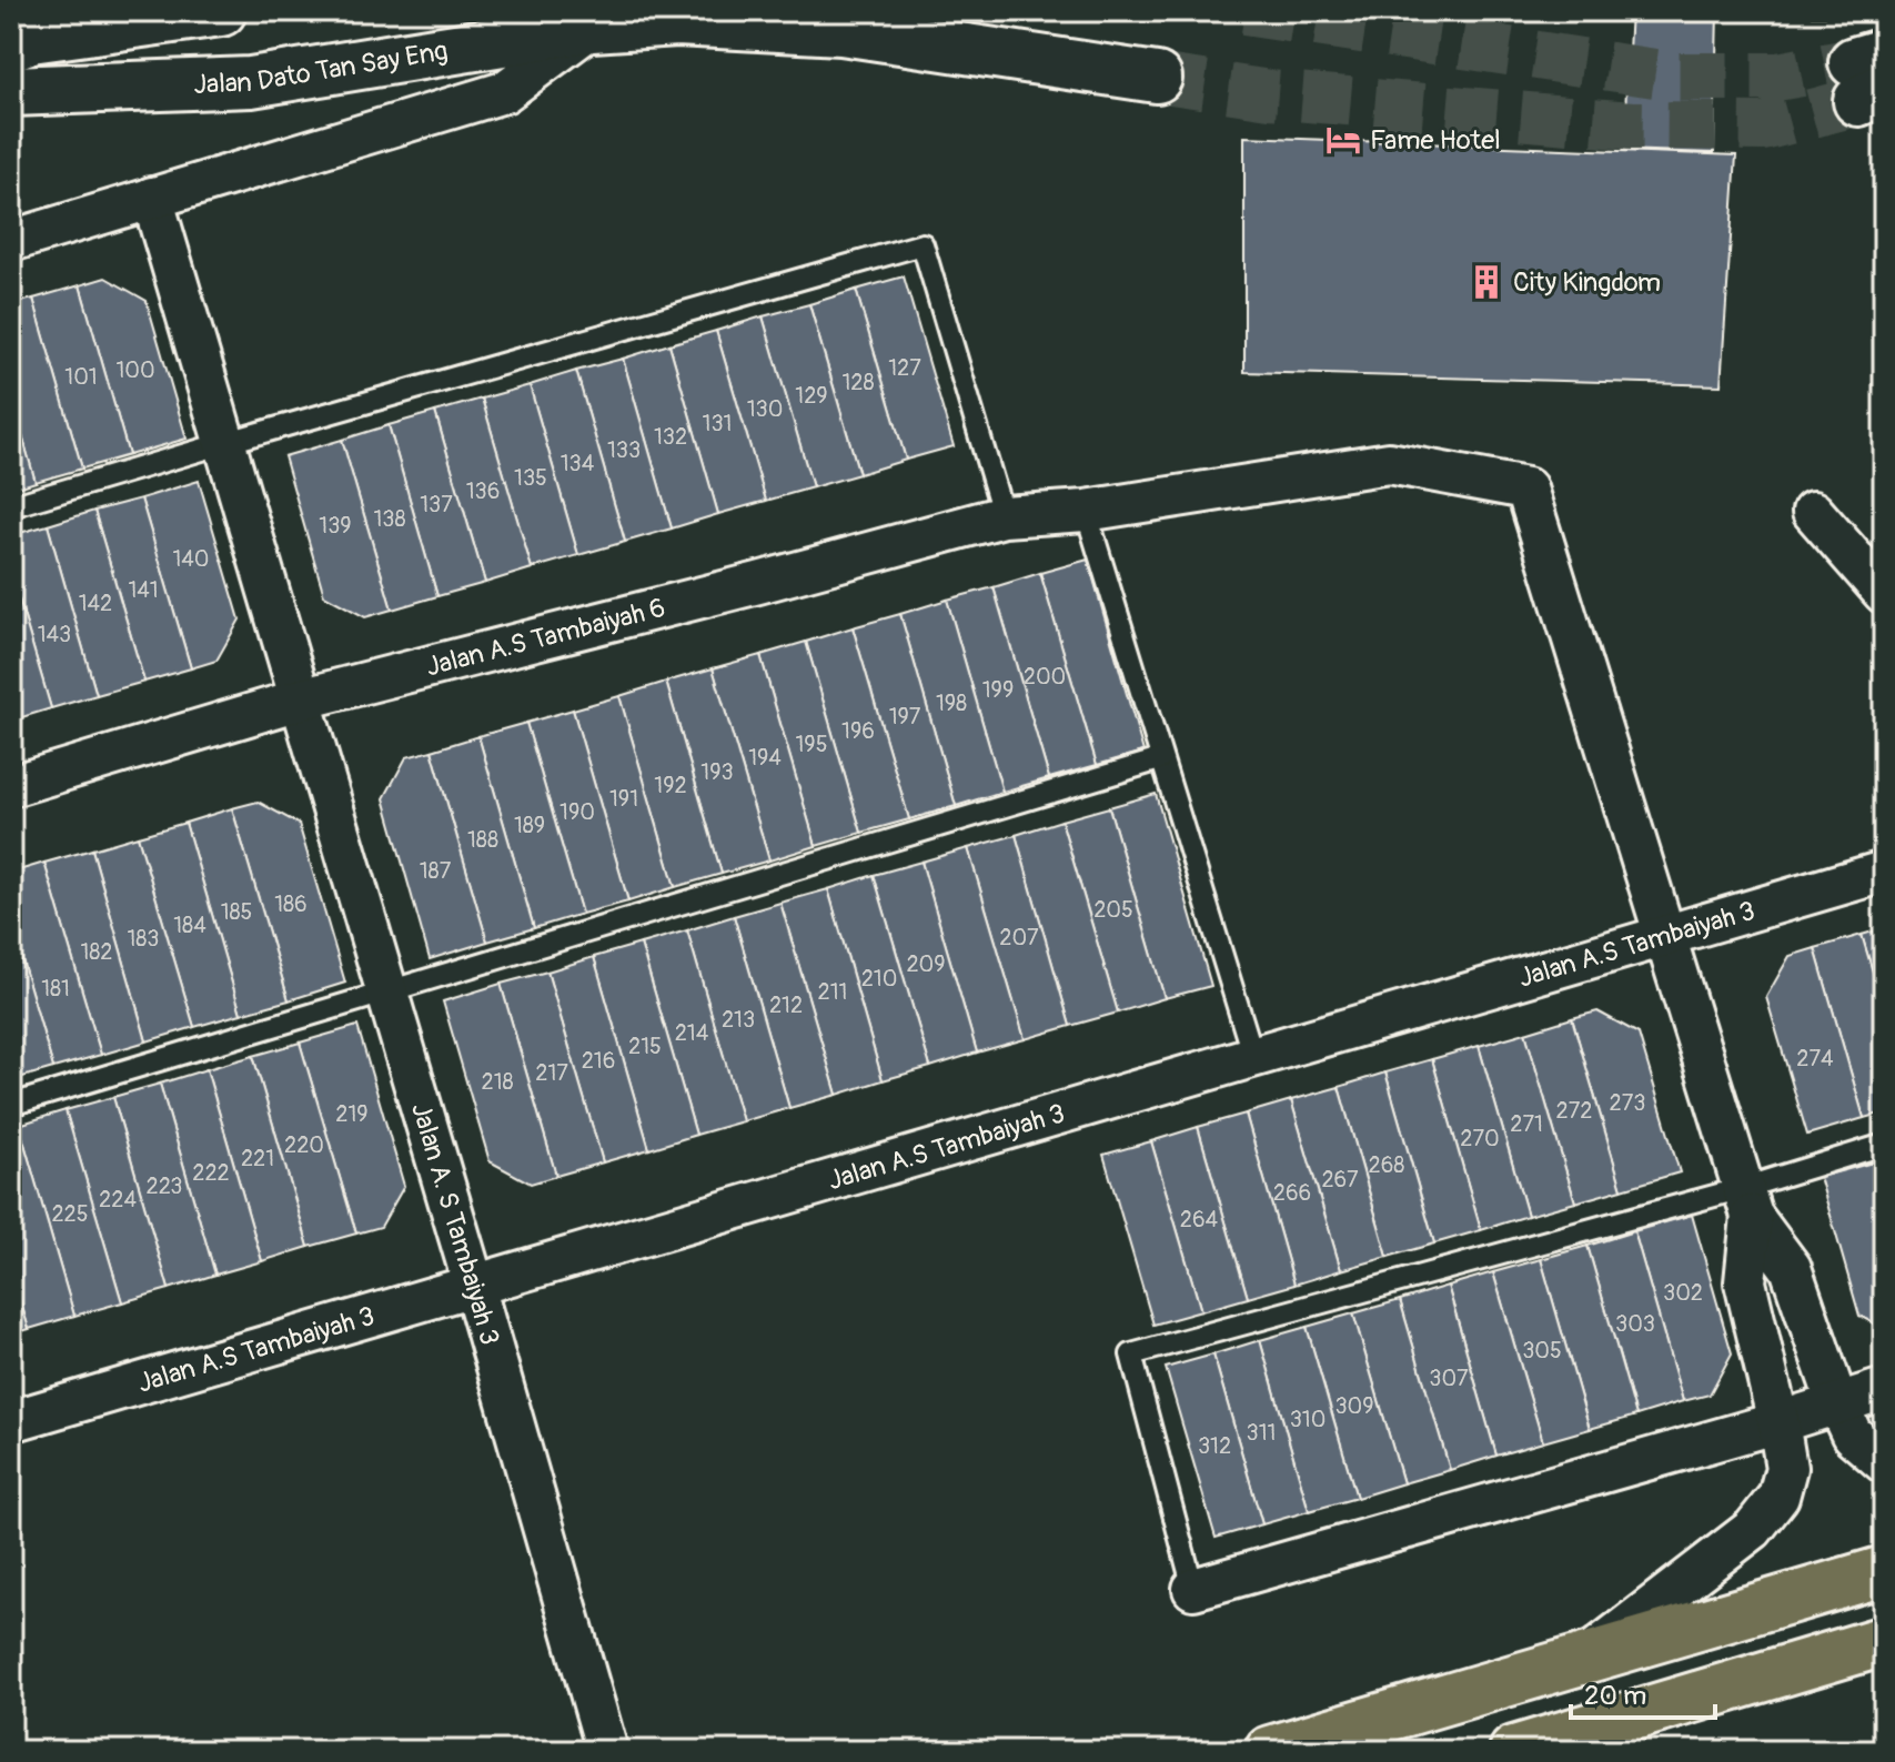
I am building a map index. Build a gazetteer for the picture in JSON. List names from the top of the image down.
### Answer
{
  "streets": {
    "street": [
      "Jalan Dato Tan Say Eng",
      "Jalan A.S Tambaiyah 6",
      "Jalan A.S Tambaiyah 3",
      "Jalan A. S Tambaiyah 3"
    ]
  },
  "crossings": [
    ["Jalan A.S Tambaiyah 6", "Jalan A.S Tambaiyah 3"],
    ["Jalan A.S Tambaiyah 6", "Jalan A. S Tambaiyah 3"],
    ["Jalan A.S Tambaiyah 3", "Jalan A. S Tambaiyah 3"]
  ],
  "places": {
    "hotel": ["Fame Hotel"],
    "building": ["City Kingdom"]
  },
  "house_numbers": [
    "127",
    "100",
    "101",
    "128",
    "129",
    "130",
    "131",
    "132",
    "133",
    "134",
    "135",
    "136",
    "137",
    "138",
    "139",
    "140",
    "141",
    "142",
    "143",
    "200",
    "199",
    "198",
    "197",
    "196",
    "195",
    "194",
    "193",
    "192",
    "191",
    "190",
    "189",
    "188",
    "187",
    "186",
    "205",
    "185",
    "184",
    "207",
    "183",
    "182",
    "209",
    "210",
    "181",
    "211",
    "212",
    "213",
    "214",
    "215",
    "274",
    "216",
    "217",
    "218",
    "273",
    "272",
    "219",
    "271",
    "270",
    "220",
    "221",
    "268",
    "222",
    "267",
    "223",
    "266",
    "224",
    "225",
    "264",
    "302",
    "303",
    "305",
    "307",
    "309",
    "310",
    "311",
    "312"
  ],
  "scale_bar": "20 m"
}
